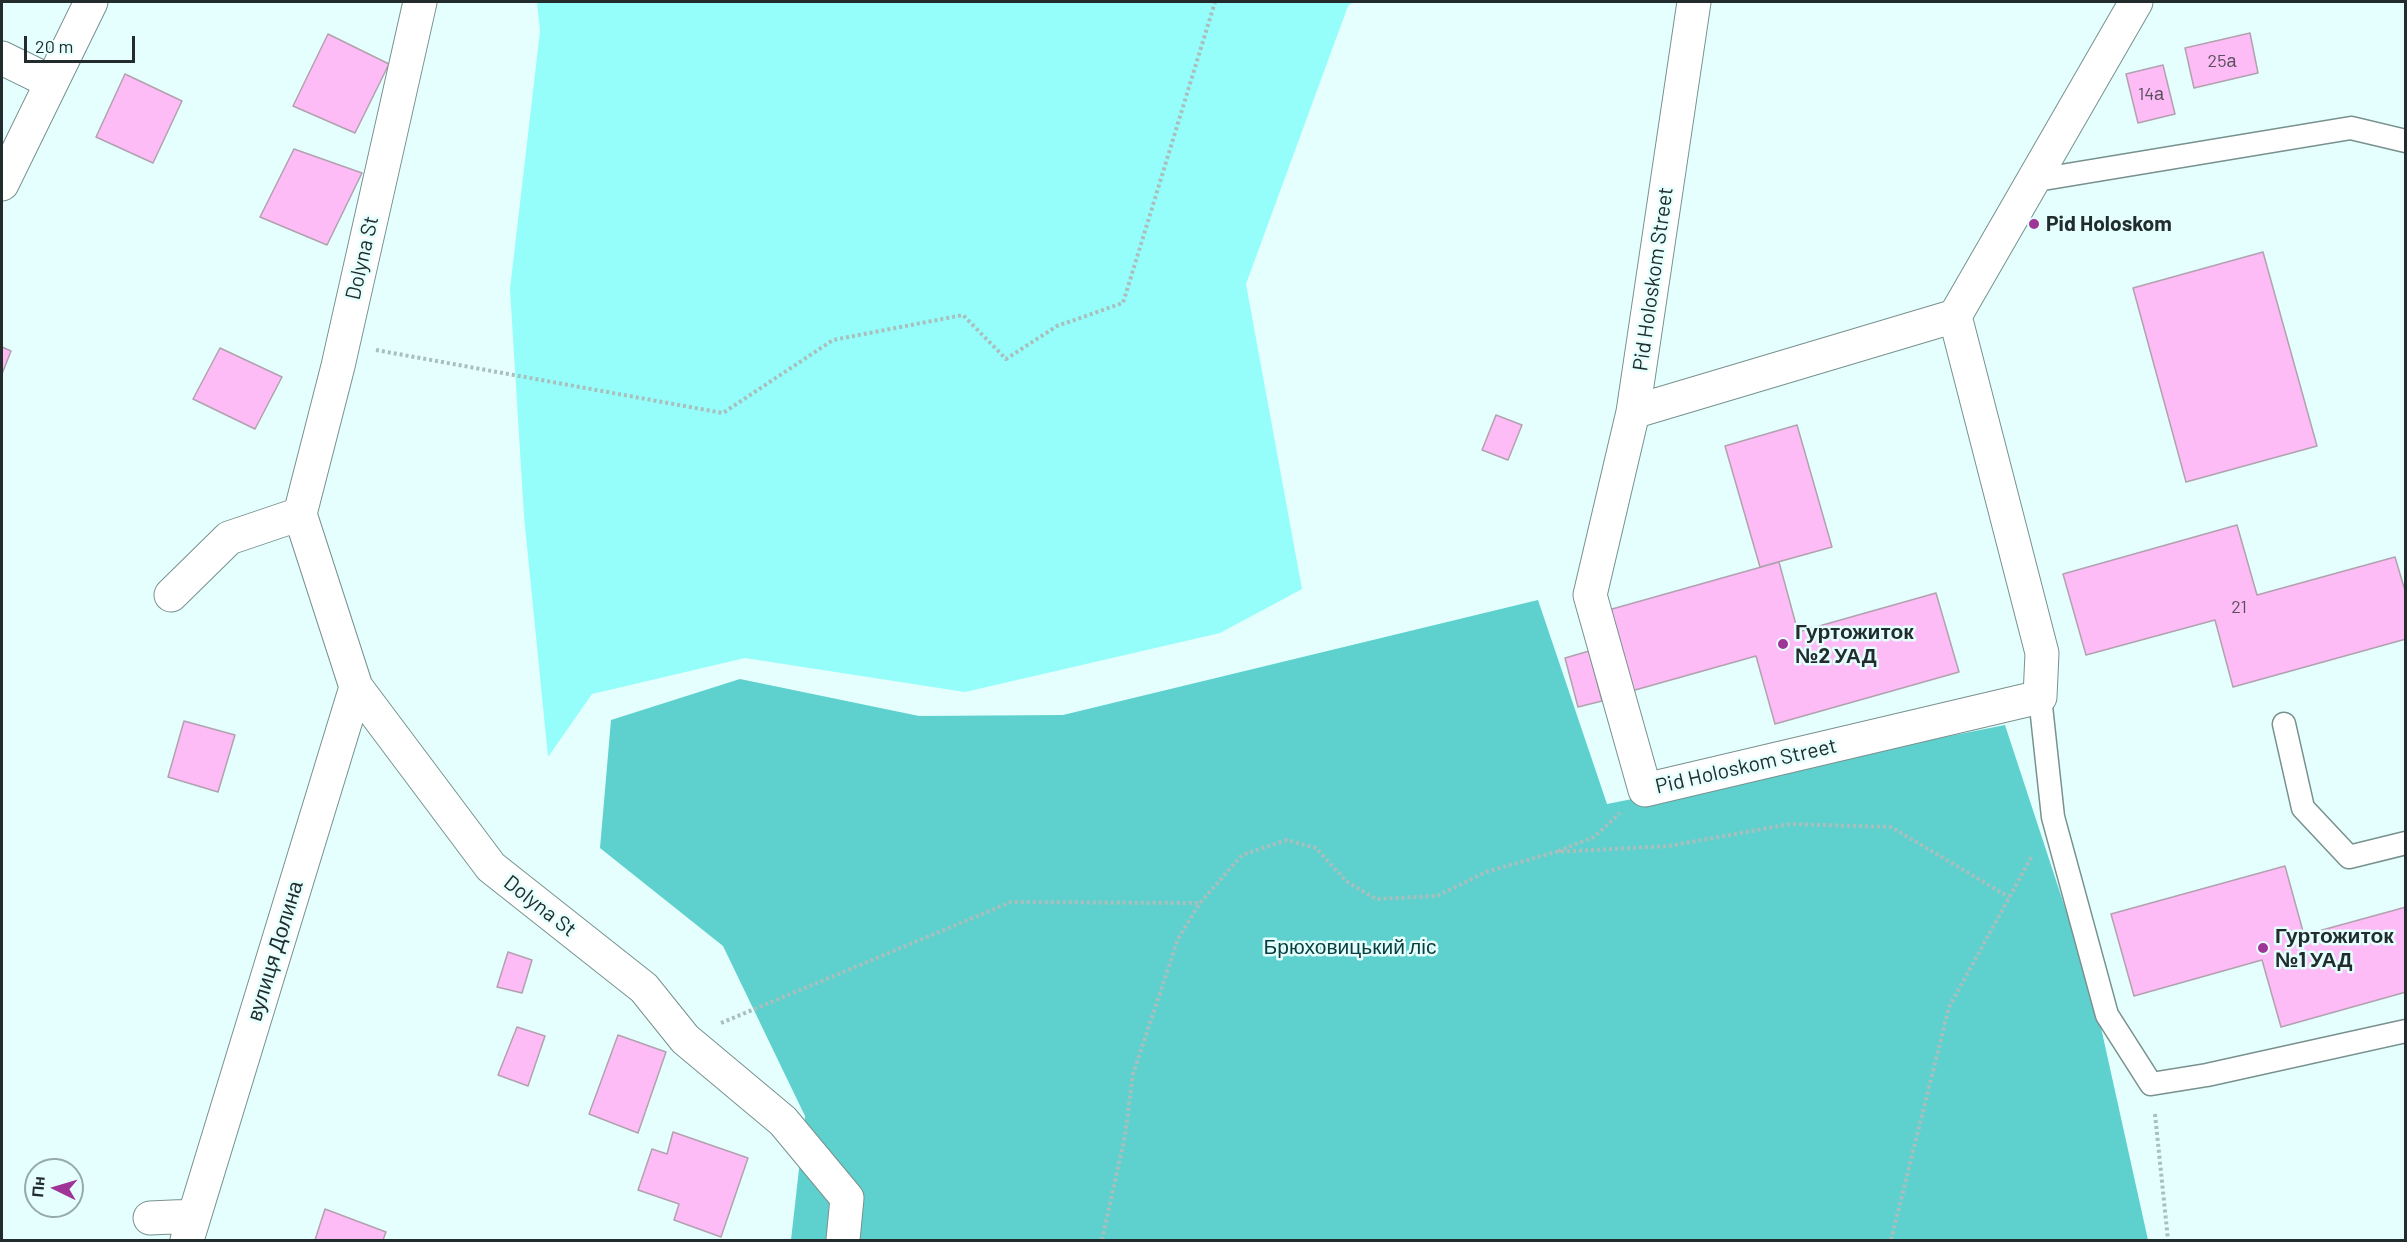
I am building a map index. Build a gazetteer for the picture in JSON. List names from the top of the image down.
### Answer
{
  "streets": {
    "street": ["Dolyna St", "Pid Holoskom Street", "вулиця Долина"]
  },
  "crossings": [
    ["Dolyna St", "вулиця Долина"]
  ],
  "parks": ["Брюховицький ліс"],
  "places": ["Pid Holoskom", "Гуртожиток №2 УАД", "Гуртожиток №1 УАД"],
  "house_numbers": ["25а", "14а", "21"],
  "scale_bar": "20 m",
  "north": "left"
}
